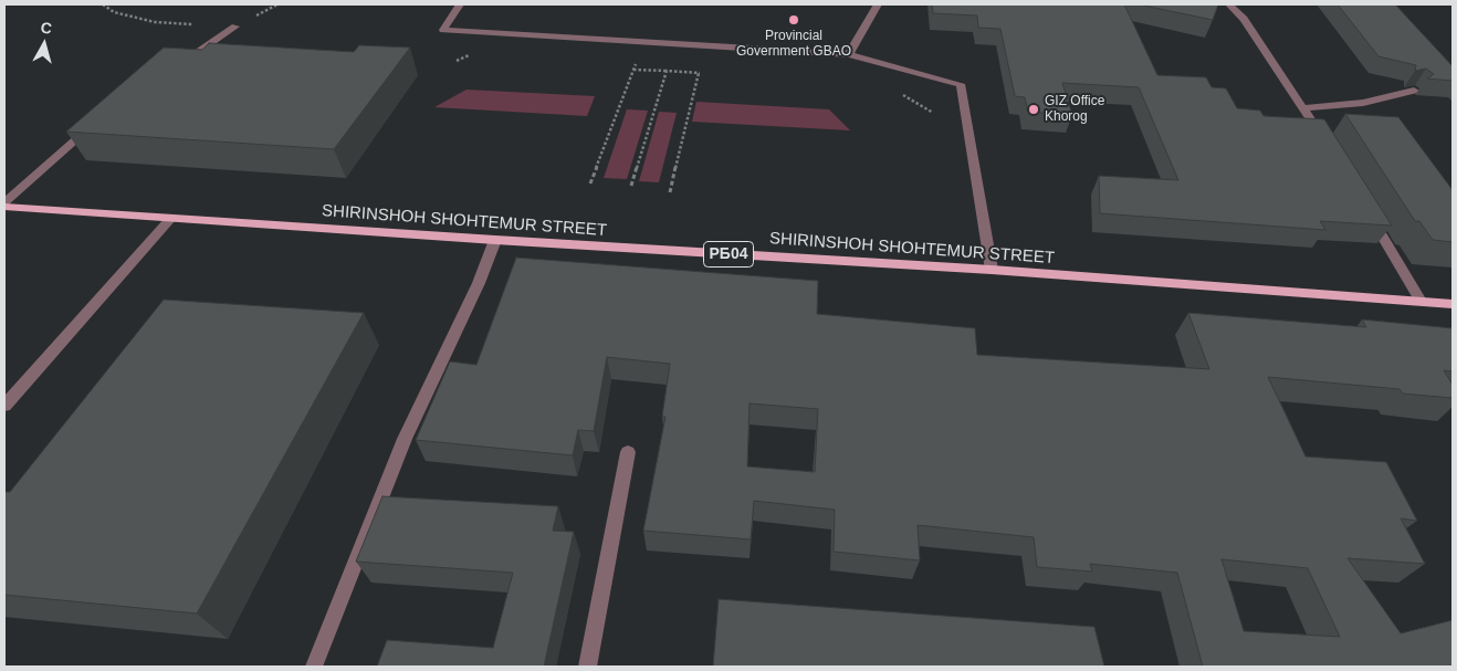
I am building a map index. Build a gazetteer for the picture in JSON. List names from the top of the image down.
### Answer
{
  "streets": {
    "main road": ["SHIRINSHOH SHOHTEMUR STREET", "РБ04"]
  },
  "places": ["Provincial Government GBAO", "GIZ Office Khorog"],
  "north": "top"
}
